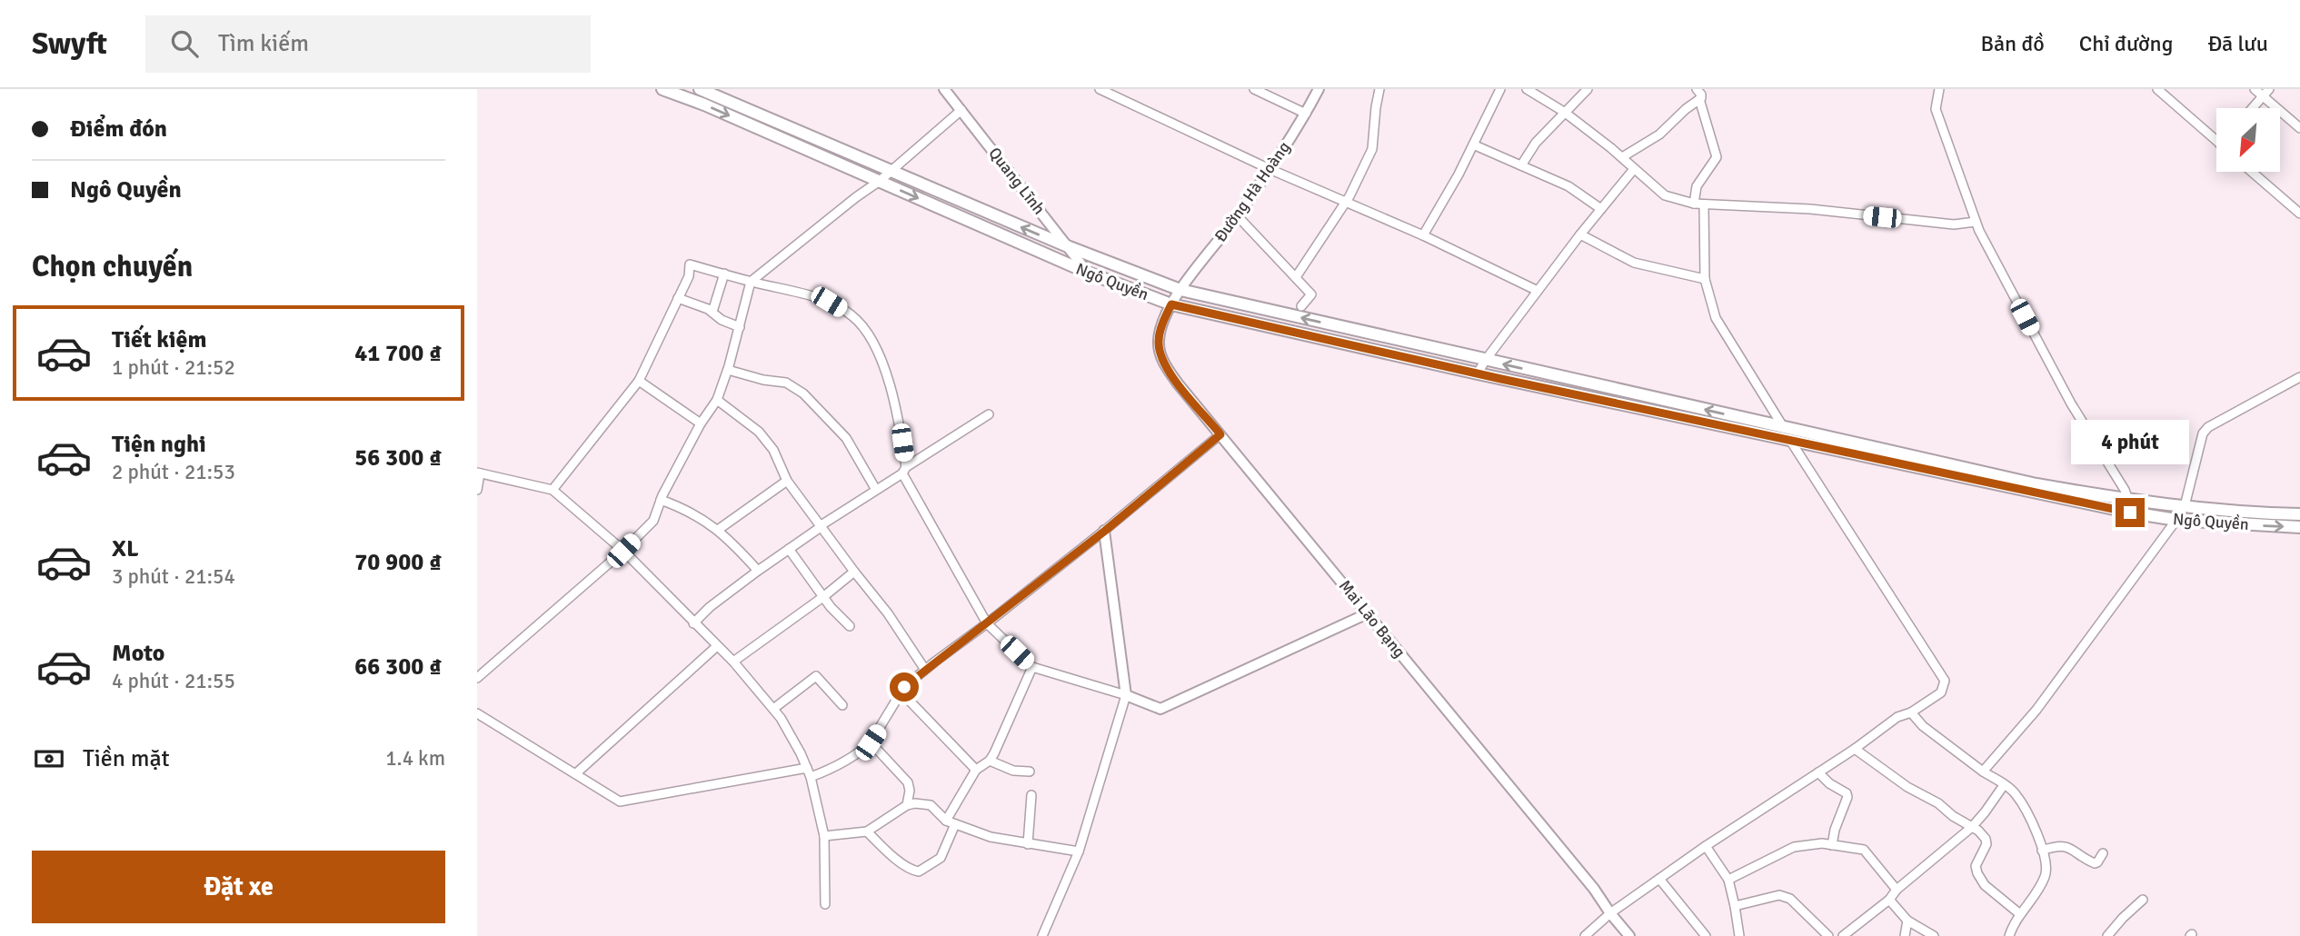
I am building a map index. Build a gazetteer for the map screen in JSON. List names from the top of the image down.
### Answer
{
  "streets": {
    "main road": ["Ngô Quyền"],
    "street": ["Quang Lĩnh", "Đường Hà Hoàng", "Mai Lão Bạng"]
  },
  "crossings": [
    ["Quang Lĩnh", "Ngô Quyền"],
    ["Đường Hà Hoàng", "Ngô Quyền"],
    ["Đường Hà Hoàng", "Mai Lão Bạng"],
    ["Ngô Quyền", "Mai Lão Bạng"]
  ],
  "north": "bottom left",
  "page": {
    "header": "Swyft",
    "search": "Tìm kiếm",
    "nav": ["Bản đồ", "Chỉ đường", "Đã lưu"],
    "banner": ["Điểm đón", "Ngô Quyền"],
    "heading": "Chọn chuyến",
    "list": [
      {
        "name": "Tiết kiệm",
        "note": "1 phút · 21:52",
        "value": "41 700 ₫"
      },
      {
        "name": "Tiện nghi",
        "note": "2 phút · 21:53",
        "value": "56 300 ₫"
      },
      {
        "name": "XL",
        "note": "3 phút · 21:54",
        "value": "70 900 ₫"
      },
      {
        "name": "Moto",
        "note": "4 phút · 21:55",
        "value": "66 300 ₫"
      }
    ],
    "bubble": "4 phút",
    "pay": ["Tiền mặt", "1.4 km"],
    "buttons": "Đặt xe"
  }
}
